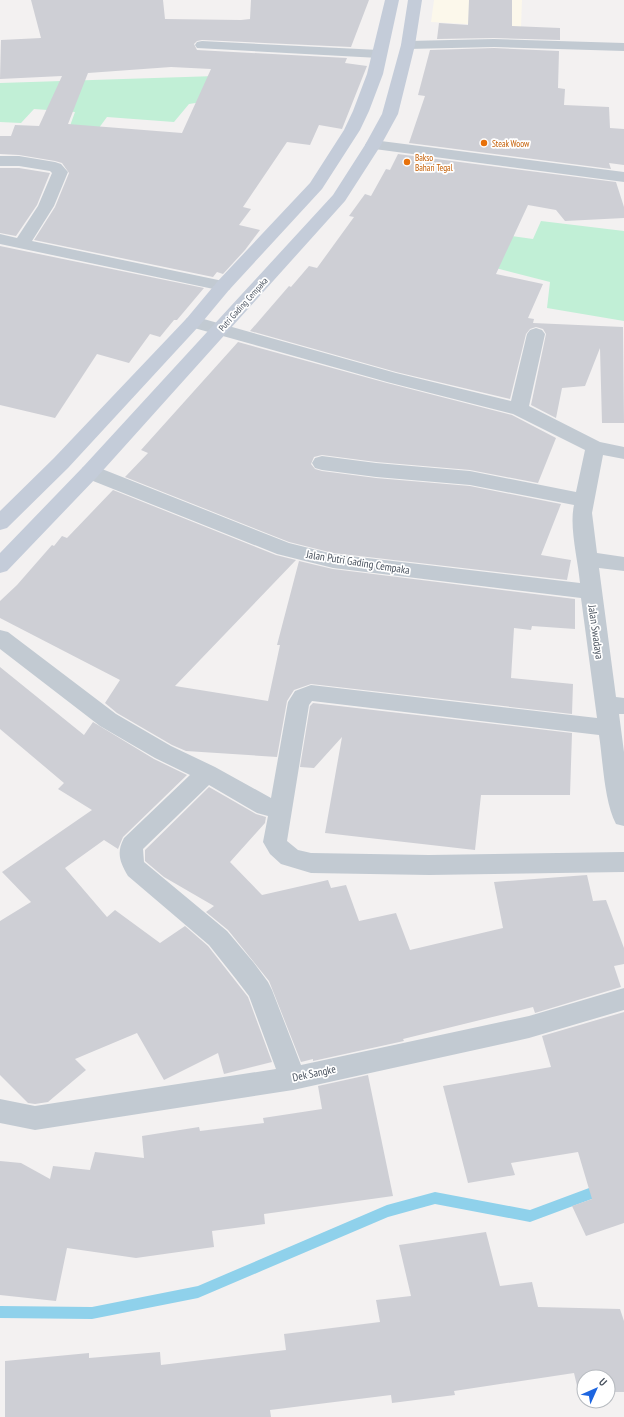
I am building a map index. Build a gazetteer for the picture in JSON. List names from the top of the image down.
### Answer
{
  "streets": {
    "street": [
      "Putri Gading Cempaka",
      "Jalan Putri Gading Cempaka",
      "Jalan Swadaya",
      "Dek Sangke"
    ]
  },
  "crossings": [
    ["Putri Gading Cempaka", "Jalan Putri Gading Cempaka"],
    ["Jalan Putri Gading Cempaka", "Jalan Swadaya"]
  ],
  "places": ["Steak Woow", "Bakso Bahari Tegal"],
  "north": "top right"
}
